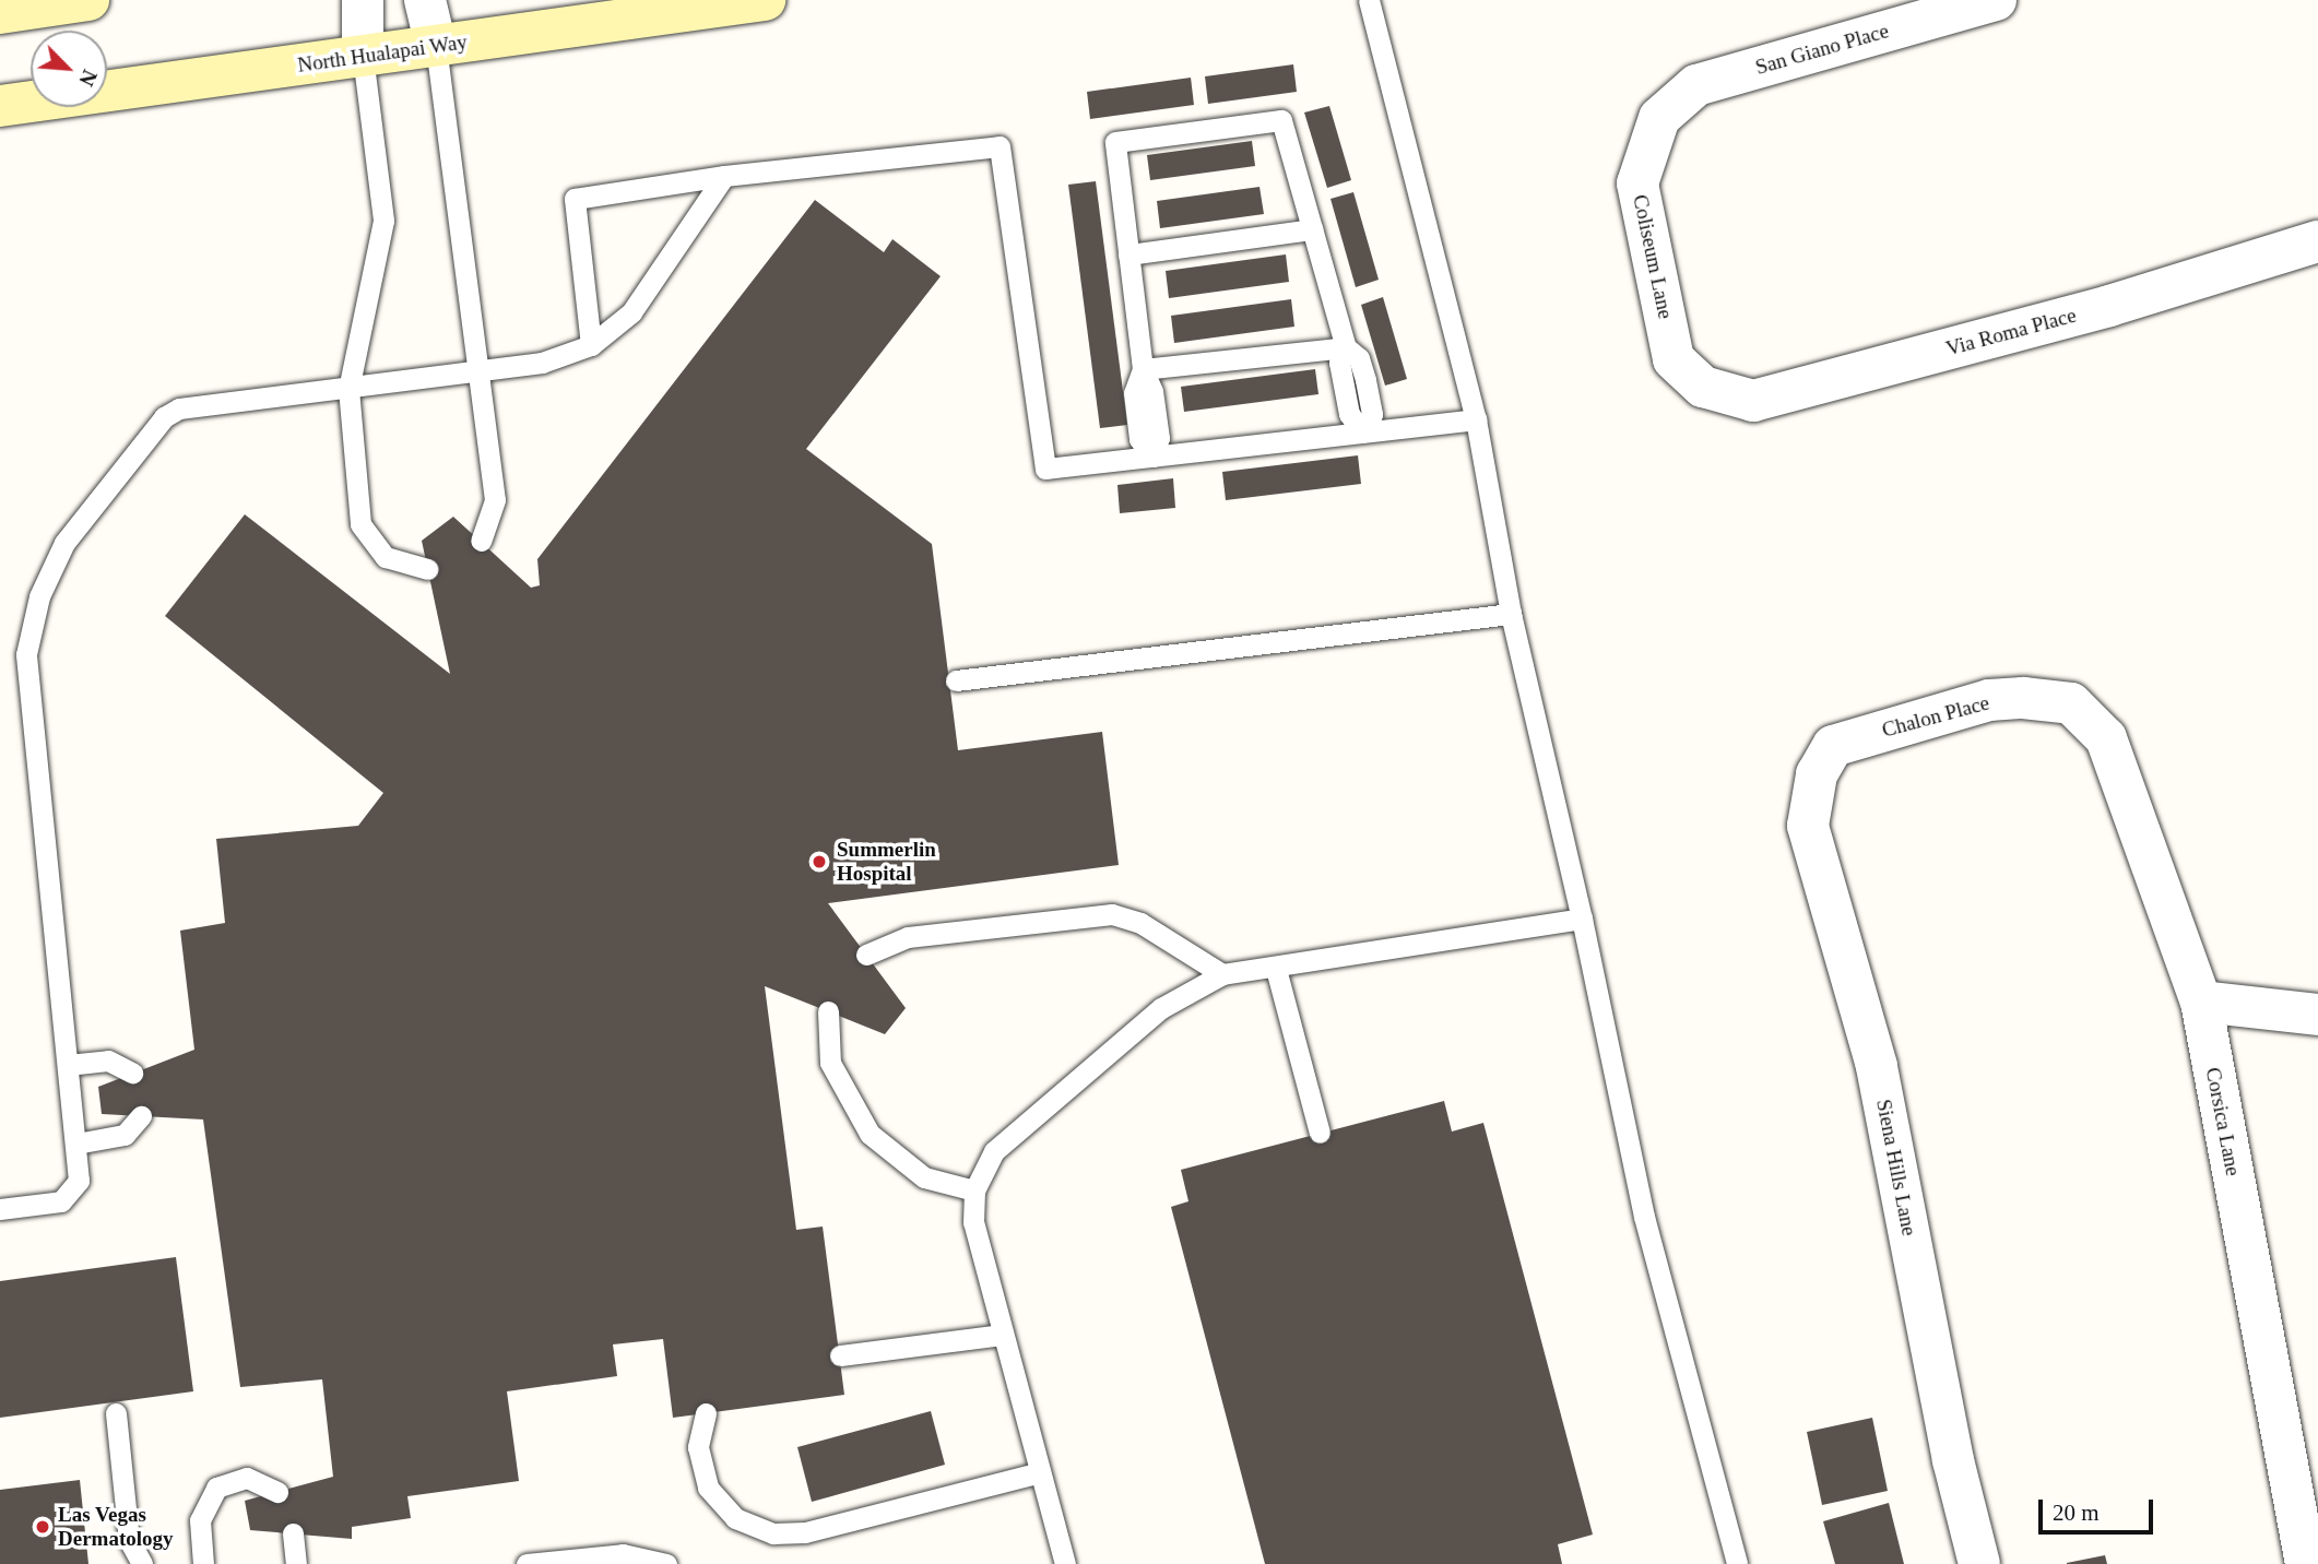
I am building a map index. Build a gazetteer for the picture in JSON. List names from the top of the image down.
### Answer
{
  "streets": {
    "main road": ["North Hualapai Way"],
    "street": [
      "San Giano Place",
      "Coliseum Lane",
      "Via Roma Place",
      "Chalon Place",
      "Corsica Lane",
      "Siena Hills Lane"
    ]
  },
  "crossings": [
    ["San Giano Place", "Coliseum Lane"],
    ["Coliseum Lane", "Via Roma Place"],
    ["Chalon Place", "Corsica Lane"],
    ["Chalon Place", "Siena Hills Lane"]
  ],
  "places": ["Summerlin Hospital", "Las Vegas Dermatology"],
  "scale_bar": "20 m",
  "north": "bottom right"
}
